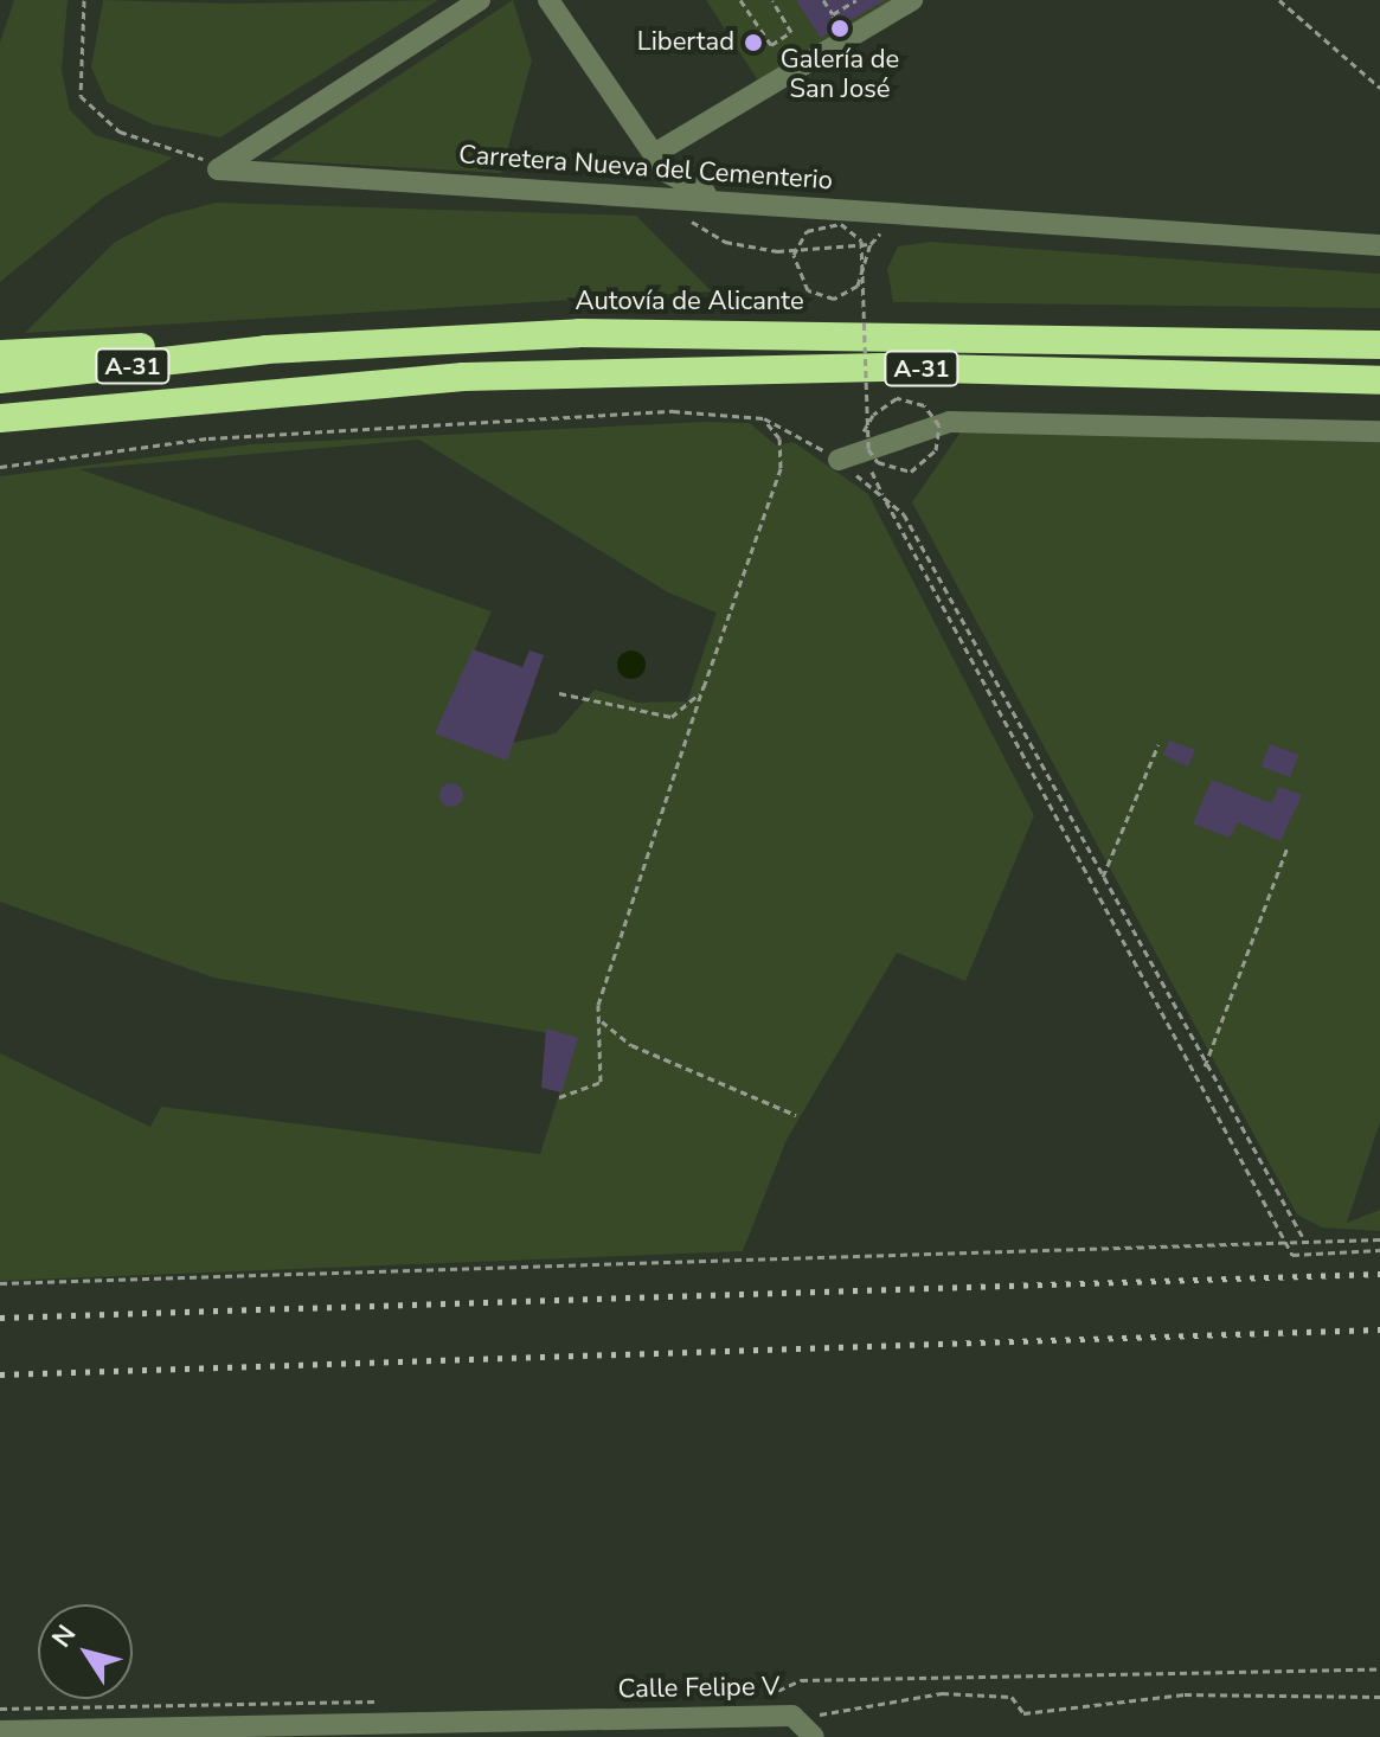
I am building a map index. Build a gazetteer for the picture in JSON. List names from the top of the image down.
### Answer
{
  "streets": {
    "highway": ["Autovía de Alicante", "A-31"],
    "street": ["Carretera Nueva del Cementerio", "Calle Felipe V"]
  },
  "places": ["Galería de San José", "Libertad"],
  "north": "top left"
}
